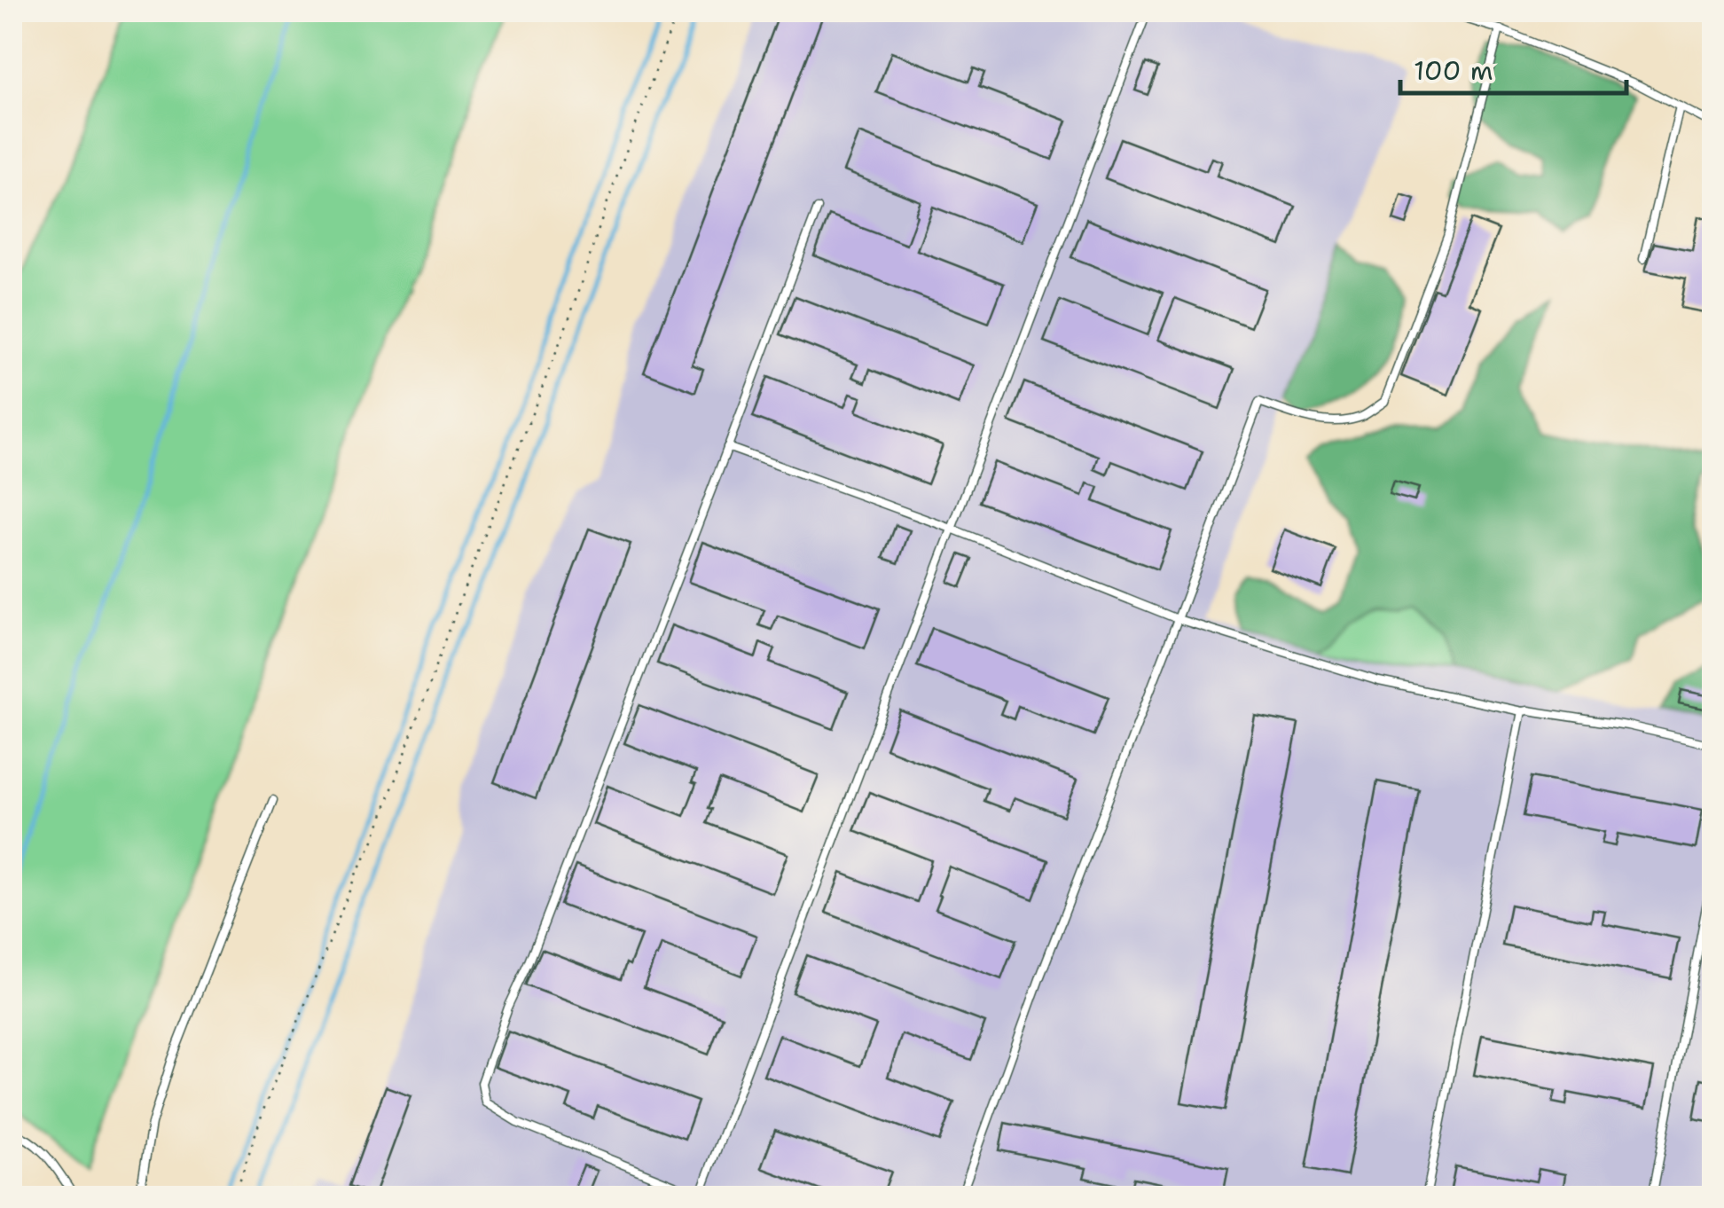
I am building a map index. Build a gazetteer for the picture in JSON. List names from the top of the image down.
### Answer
{
  "scale_bar": "100 m"
}
